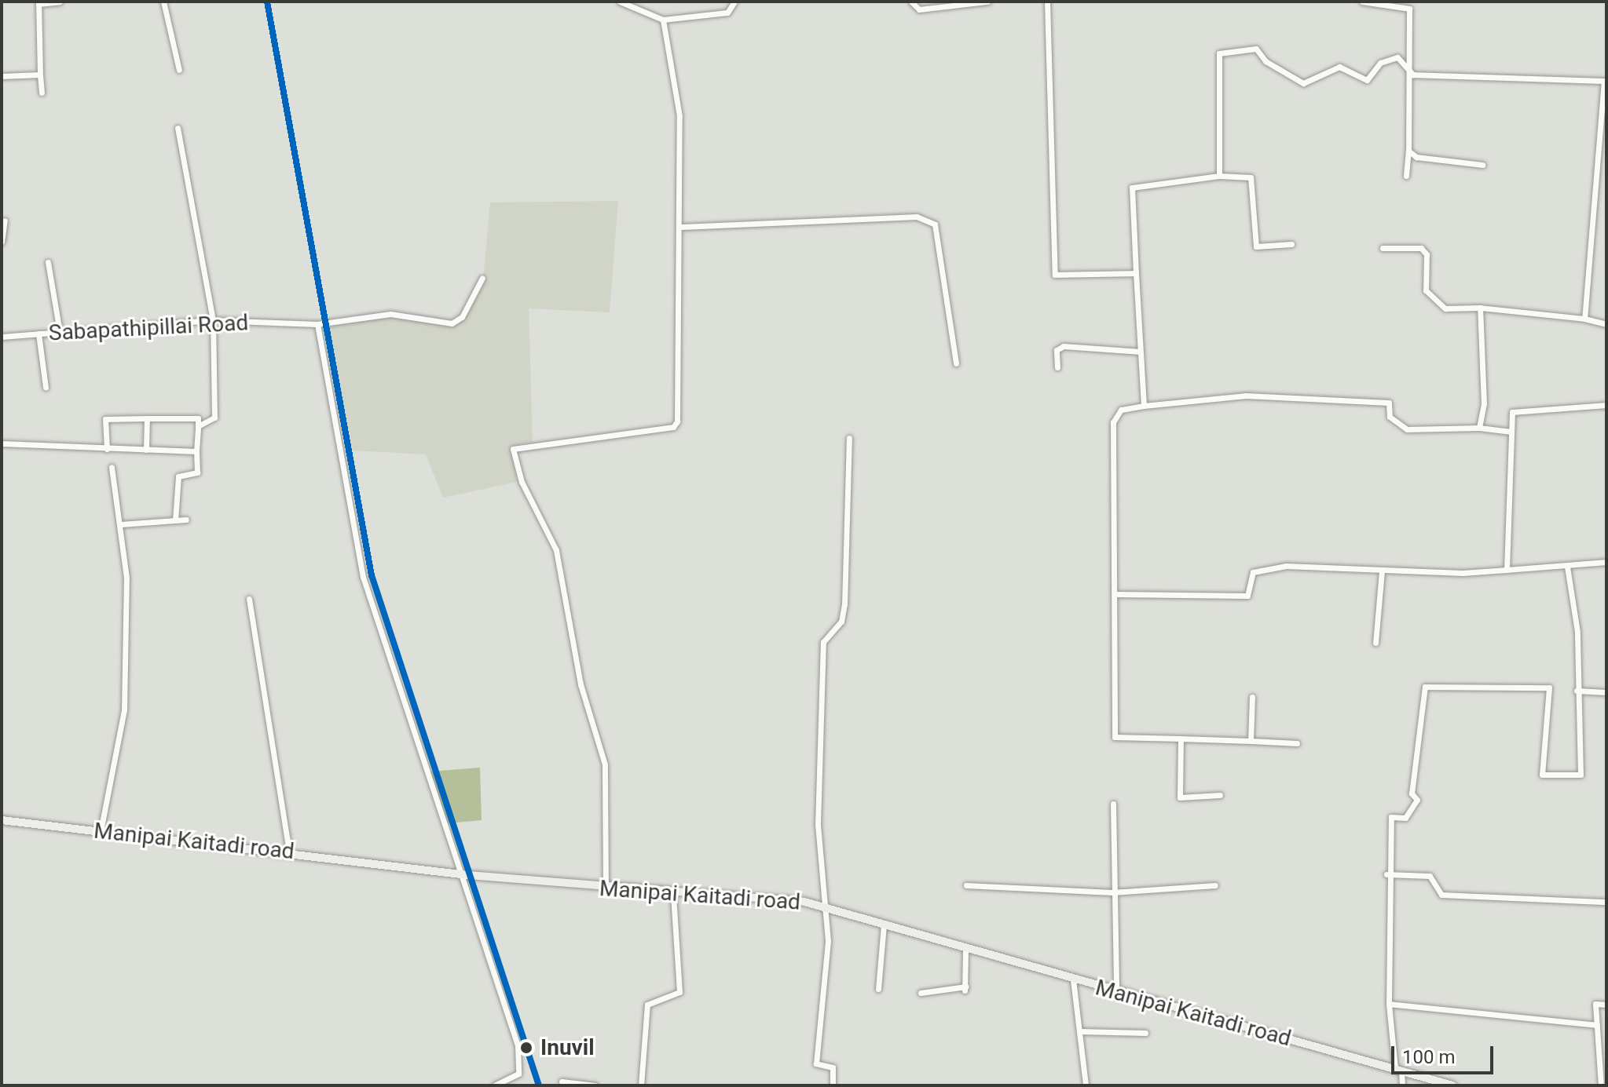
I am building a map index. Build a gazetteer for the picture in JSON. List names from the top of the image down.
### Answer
{
  "streets": {
    "main road": ["Manipai Kaitadi road"],
    "street": ["Sabapathipillai Road"]
  },
  "places": ["Inuvil"],
  "scale_bar": "100 m"
}
